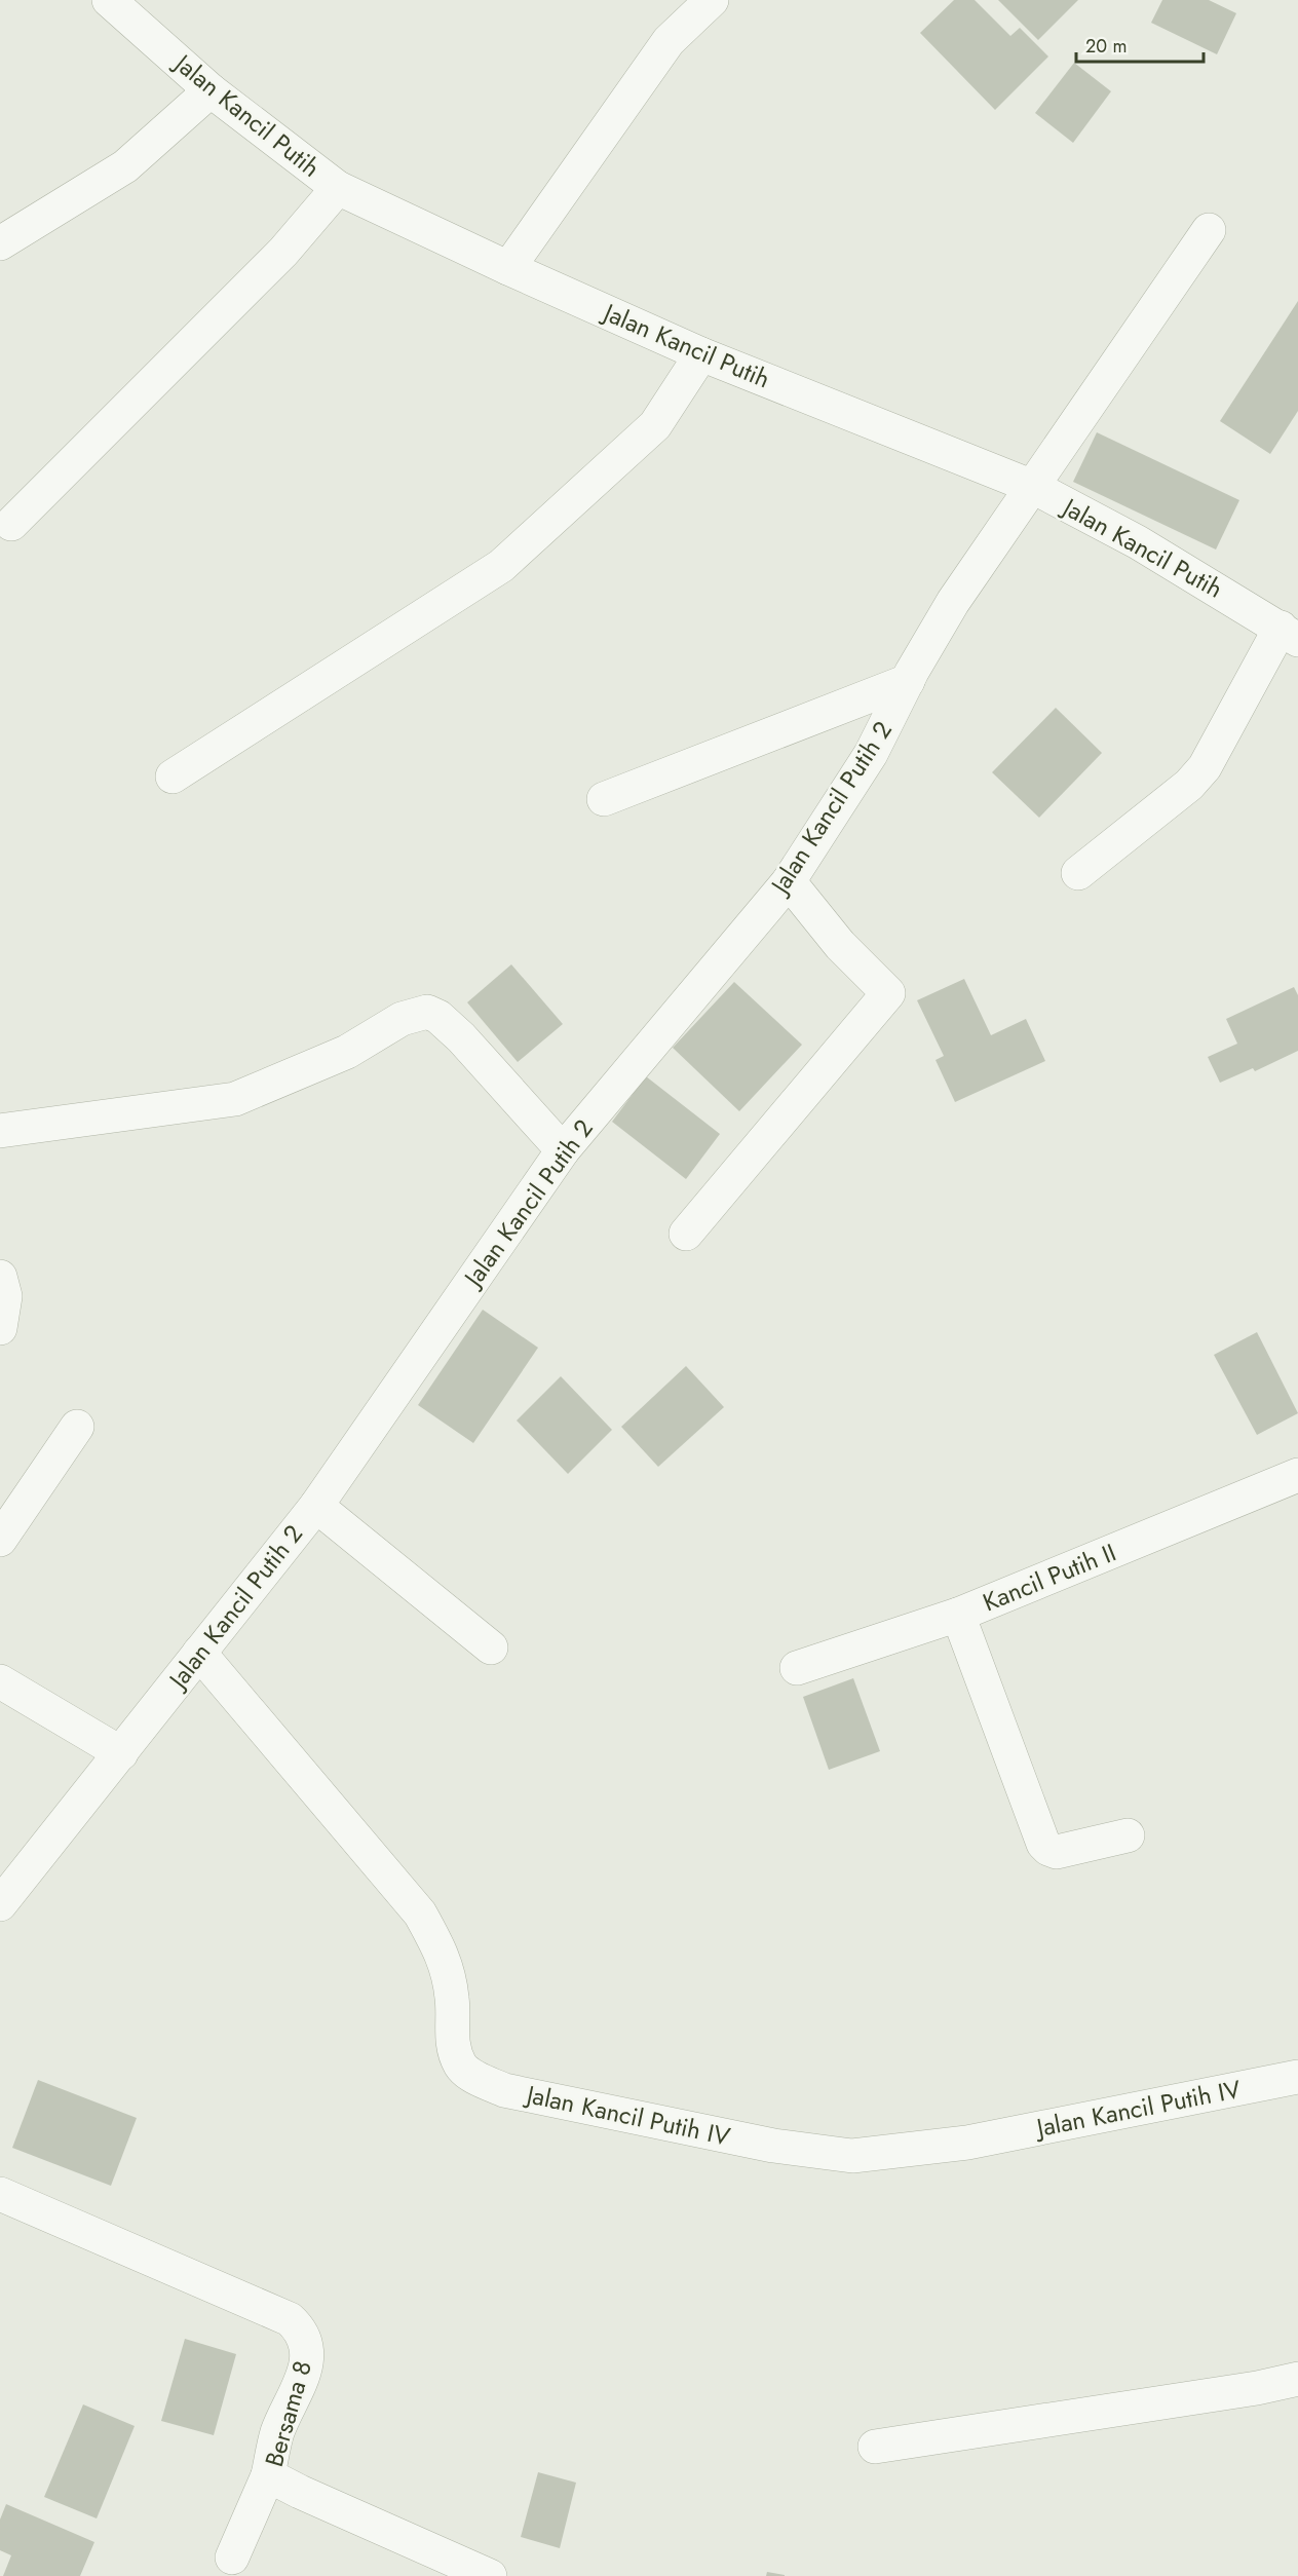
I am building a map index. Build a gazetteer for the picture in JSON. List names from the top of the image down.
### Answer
{
  "streets": {
    "street": [
      "Jalan Kancil Putih",
      "Jalan Kancil Putih 2",
      "Kancil Putih II",
      "Jalan Kancil Putih IV",
      "Bersama 8"
    ]
  },
  "crossings": [
    ["Jalan Kancil Putih", "Jalan Kancil Putih 2"],
    ["Jalan Kancil Putih 2", "Jalan Kancil Putih IV"]
  ],
  "scale_bar": "20 m"
}
